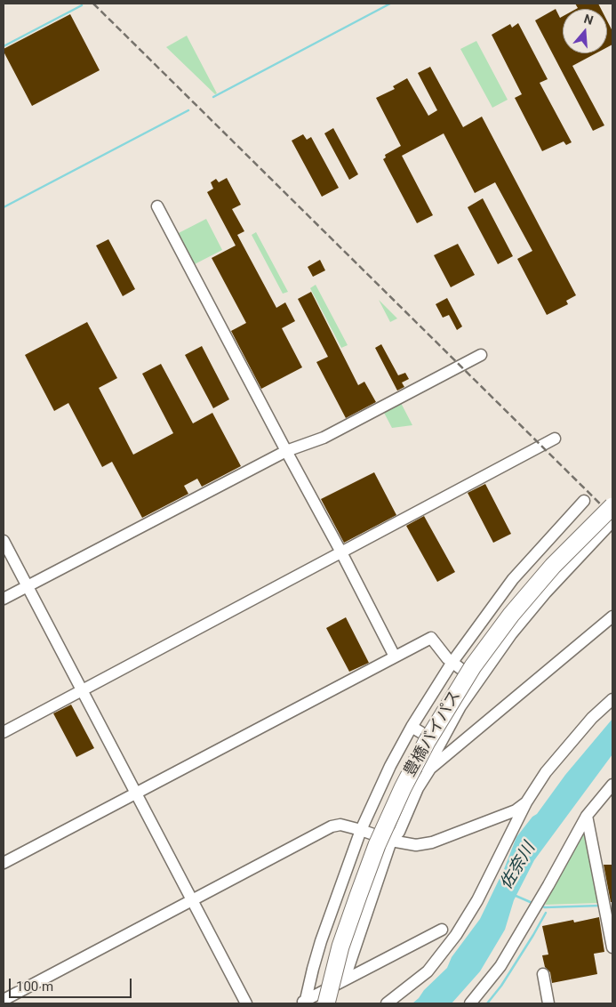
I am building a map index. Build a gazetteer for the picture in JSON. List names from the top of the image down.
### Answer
{
  "streets": {
    "highway": ["豊橋バイパス"]
  },
  "water": ["佐奈川"],
  "scale_bar": "100 m",
  "north": "top"
}
